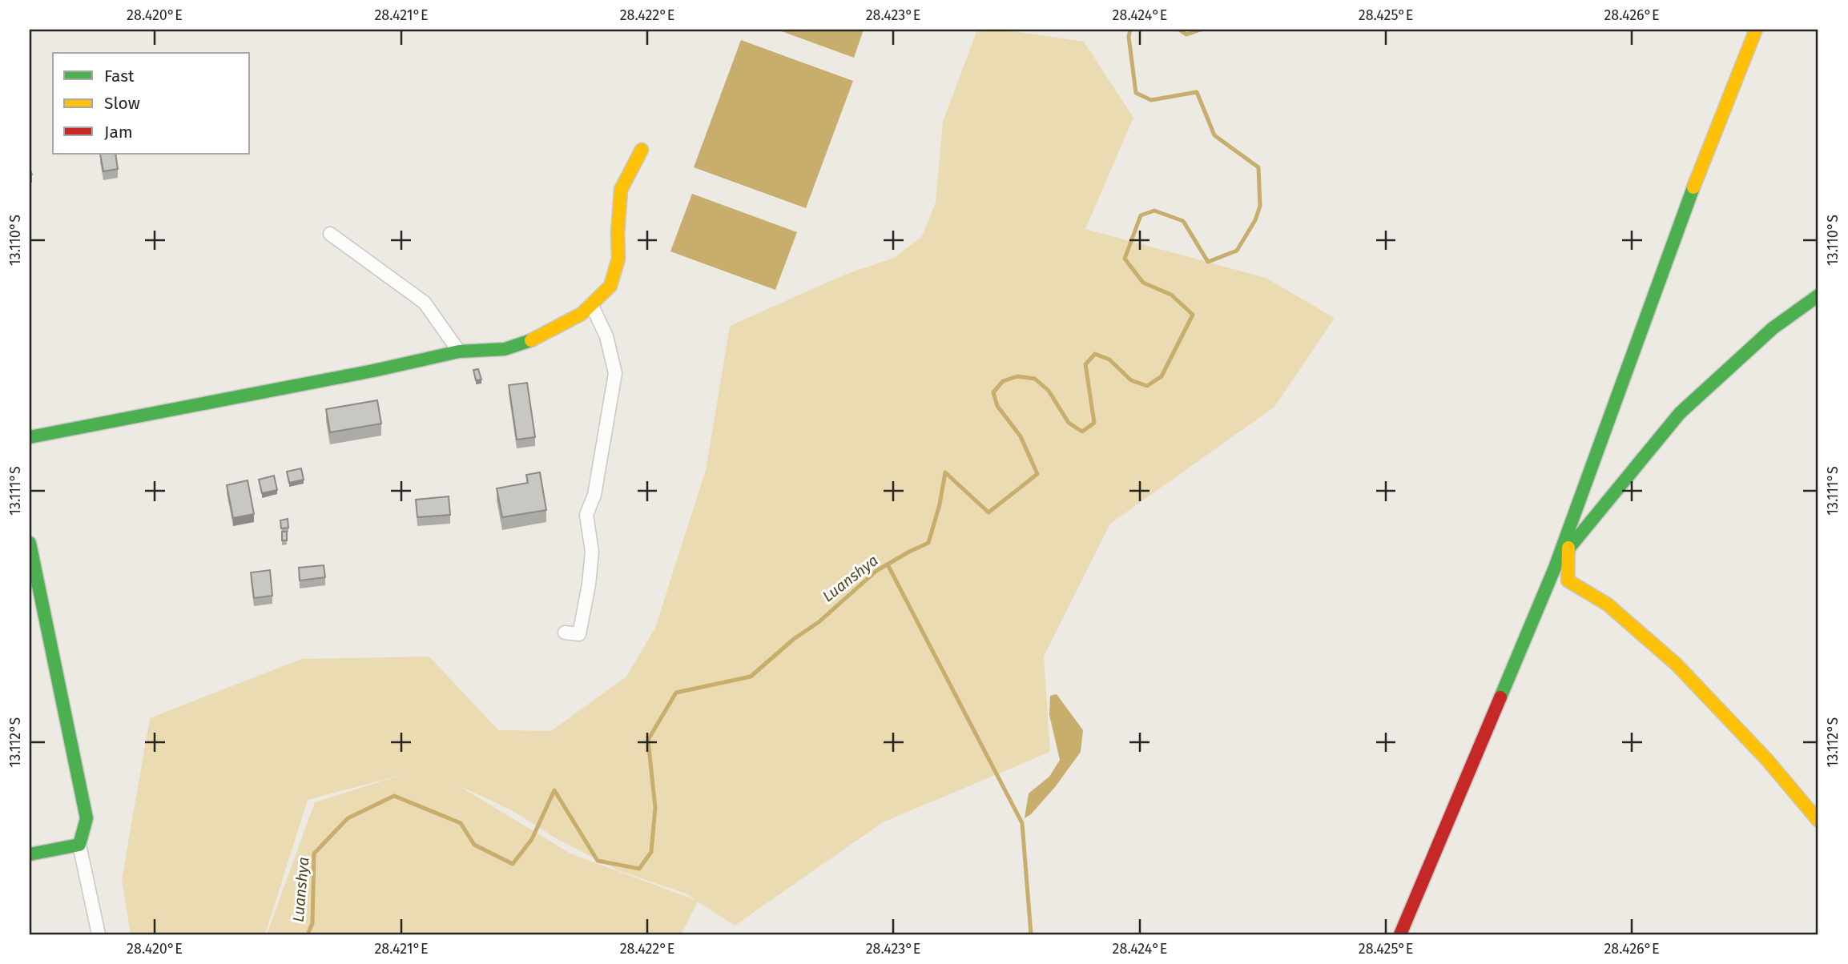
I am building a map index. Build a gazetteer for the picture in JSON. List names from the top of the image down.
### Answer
{
  "water": ["Luanshya"],
  "legend": ["Fast", "Slow", "Jam"],
  "coordinates": [
    "28.420°E",
    "28.421°E",
    "28.422°E",
    "28.423°E",
    "28.424°E",
    "28.425°E",
    "28.426°E",
    "13.110°S",
    "13.111°S",
    "13.112°S"
  ]
}
